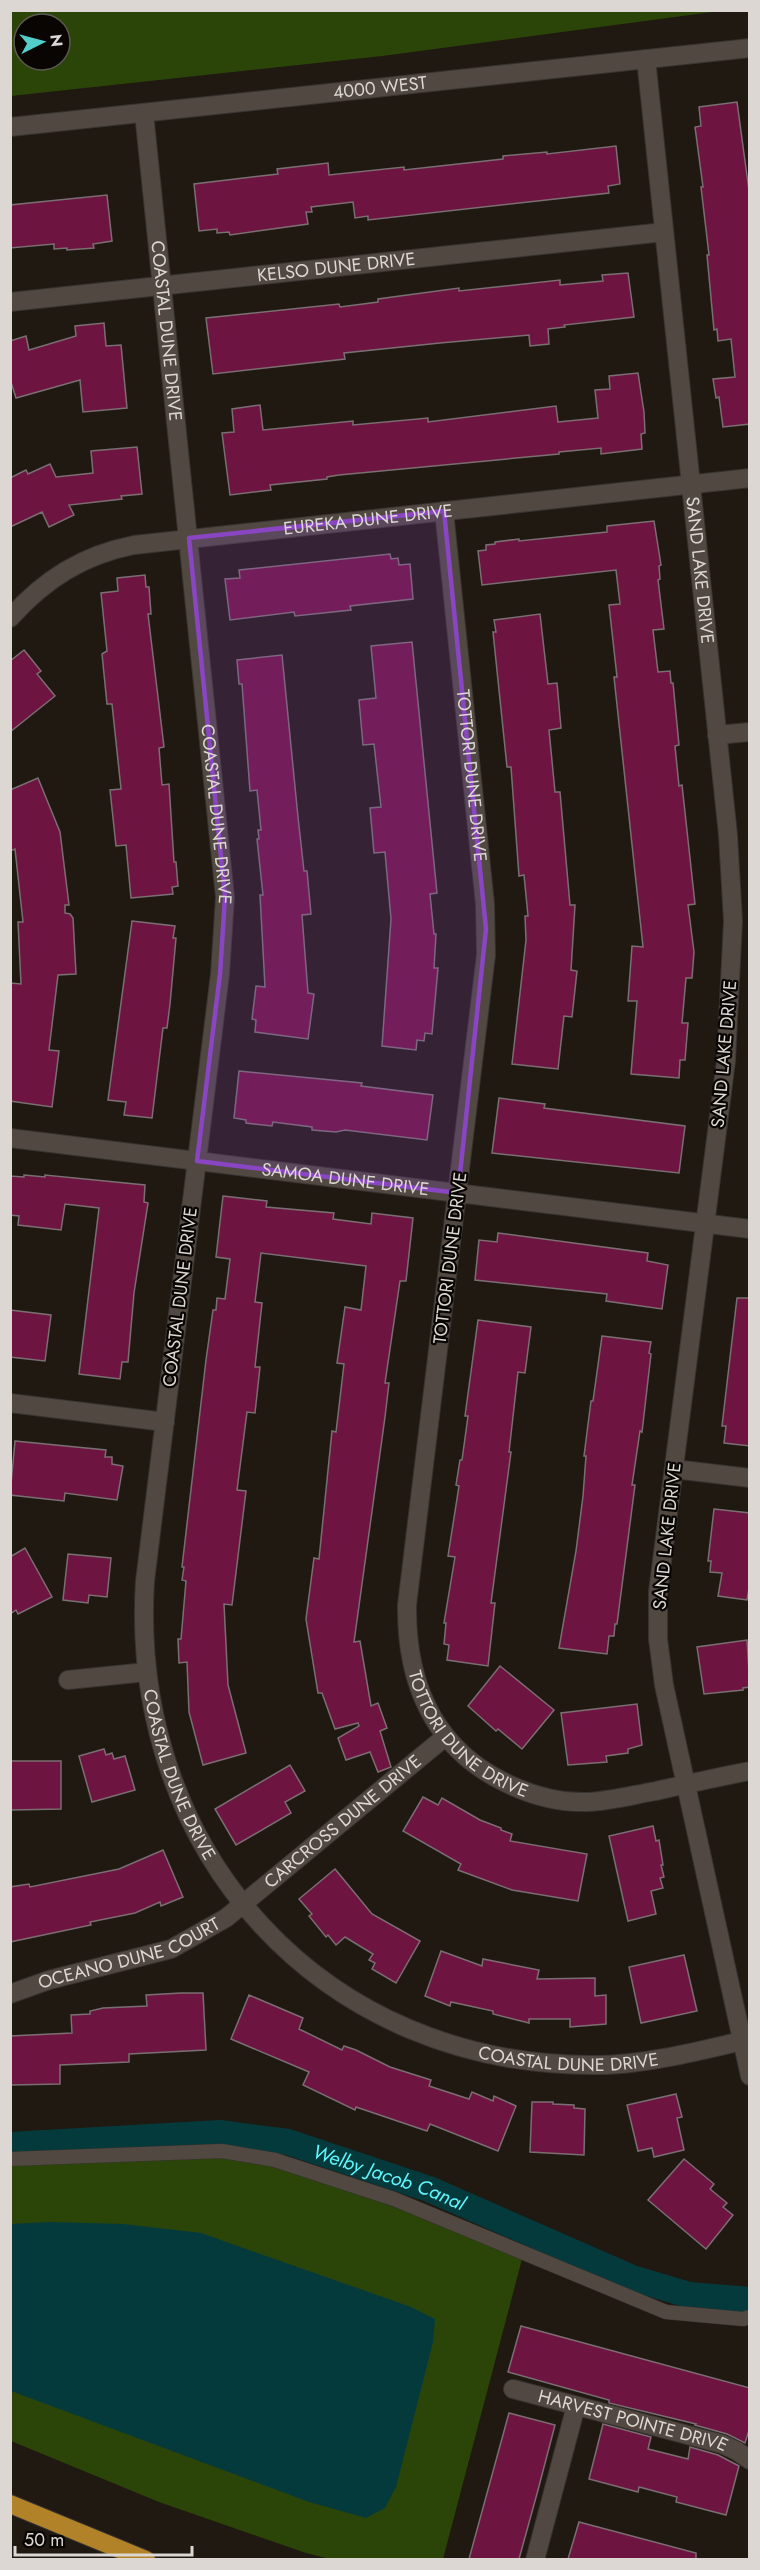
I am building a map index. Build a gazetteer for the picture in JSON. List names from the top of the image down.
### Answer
{
  "streets": {
    "street": [
      "4000 WEST",
      "KELSO DUNE DRIVE",
      "COASTAL DUNE DRIVE",
      "EUREKA DUNE DRIVE",
      "SAND LAKE DRIVE",
      "TOTTORI DUNE DRIVE",
      "SAMOA DUNE DRIVE",
      "CARCROSS DUNE DRIVE",
      "OCEANO DUNE COURT",
      "HARVEST POINTE DRIVE"
    ]
  },
  "crossings": [
    ["4000 WEST", "COASTAL DUNE DRIVE"],
    ["4000 WEST", "SAND LAKE DRIVE"],
    ["KELSO DUNE DRIVE", "COASTAL DUNE DRIVE"],
    ["KELSO DUNE DRIVE", "SAND LAKE DRIVE"],
    ["COASTAL DUNE DRIVE", "EUREKA DUNE DRIVE"],
    ["COASTAL DUNE DRIVE", "SAND LAKE DRIVE"],
    ["COASTAL DUNE DRIVE", "SAMOA DUNE DRIVE"],
    ["COASTAL DUNE DRIVE", "CARCROSS DUNE DRIVE"],
    ["COASTAL DUNE DRIVE", "OCEANO DUNE COURT"],
    ["EUREKA DUNE DRIVE", "SAND LAKE DRIVE"],
    ["EUREKA DUNE DRIVE", "TOTTORI DUNE DRIVE"],
    ["SAND LAKE DRIVE", "TOTTORI DUNE DRIVE"],
    ["SAND LAKE DRIVE", "SAMOA DUNE DRIVE"],
    ["TOTTORI DUNE DRIVE", "SAMOA DUNE DRIVE"],
    ["TOTTORI DUNE DRIVE", "CARCROSS DUNE DRIVE"],
    ["CARCROSS DUNE DRIVE", "OCEANO DUNE COURT"]
  ],
  "water": ["Welby Jacob Canal"],
  "scale_bar": "50 m",
  "north": "right"
}
